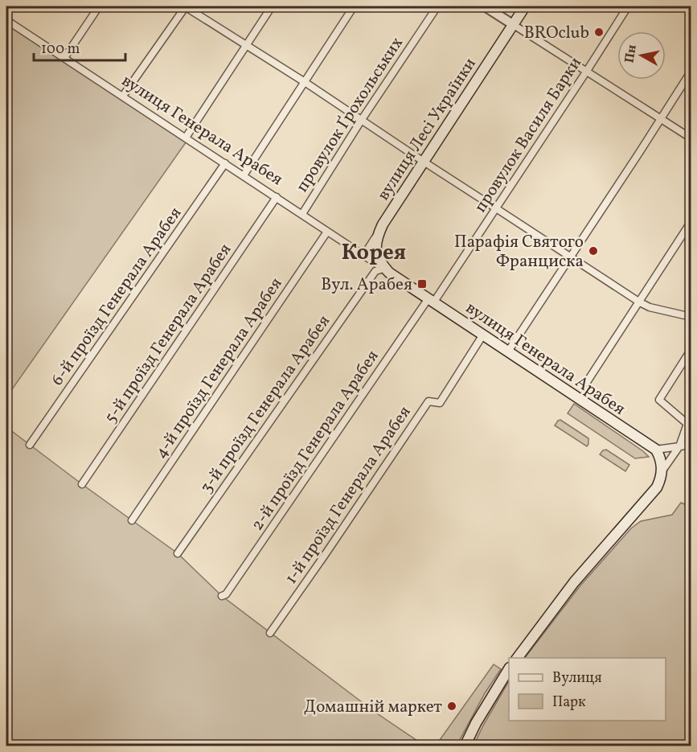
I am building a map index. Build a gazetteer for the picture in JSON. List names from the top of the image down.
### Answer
{
  "streets": {
    "main road": ["вулиця Лесі Українки", "вулиця Генерала Арабея"],
    "street": [
      "провулок Ґрохольських",
      "провулок Василя Барки",
      "6-й проїзд Генерала Арабея",
      "5-й проїзд Генерала Арабея",
      "4-й проїзд Генерала Арабея",
      "3-й проїзд Генерала Арабея",
      "2-й проїзд Генерала Арабея",
      "1-й проїзд Генерала Арабея"
    ]
  },
  "crossings": [
    ["провулок Ґрохольських", "вулиця Генерала Арабея"],
    ["вулиця Лесі Українки", "вулиця Генерала Арабея"],
    ["вулиця Лесі Українки", "3-й проїзд Генерала Арабея"],
    ["вулиця Генерала Арабея", "провулок Василя Барки"],
    ["вулиця Генерала Арабея", "6-й проїзд Генерала Арабея"],
    ["вулиця Генерала Арабея", "5-й проїзд Генерала Арабея"],
    ["вулиця Генерала Арабея", "4-й проїзд Генерала Арабея"],
    ["вулиця Генерала Арабея", "3-й проїзд Генерала Арабея"],
    ["вулиця Генерала Арабея", "2-й проїзд Генерала Арабея"],
    ["вулиця Генерала Арабея", "1-й проїзд Генерала Арабея"],
    ["провулок Василя Барки", "2-й проїзд Генерала Арабея"]
  ],
  "districts": ["Корея"],
  "places": {
    "other": ["BROclub", "Парафія Святого Франциска", "Домашній маркет"],
    "transit": ["Вул. Арабея"]
  },
  "legend": ["Вулиця", "Парк"],
  "scale_bar": "100 m",
  "north": "left"
}
